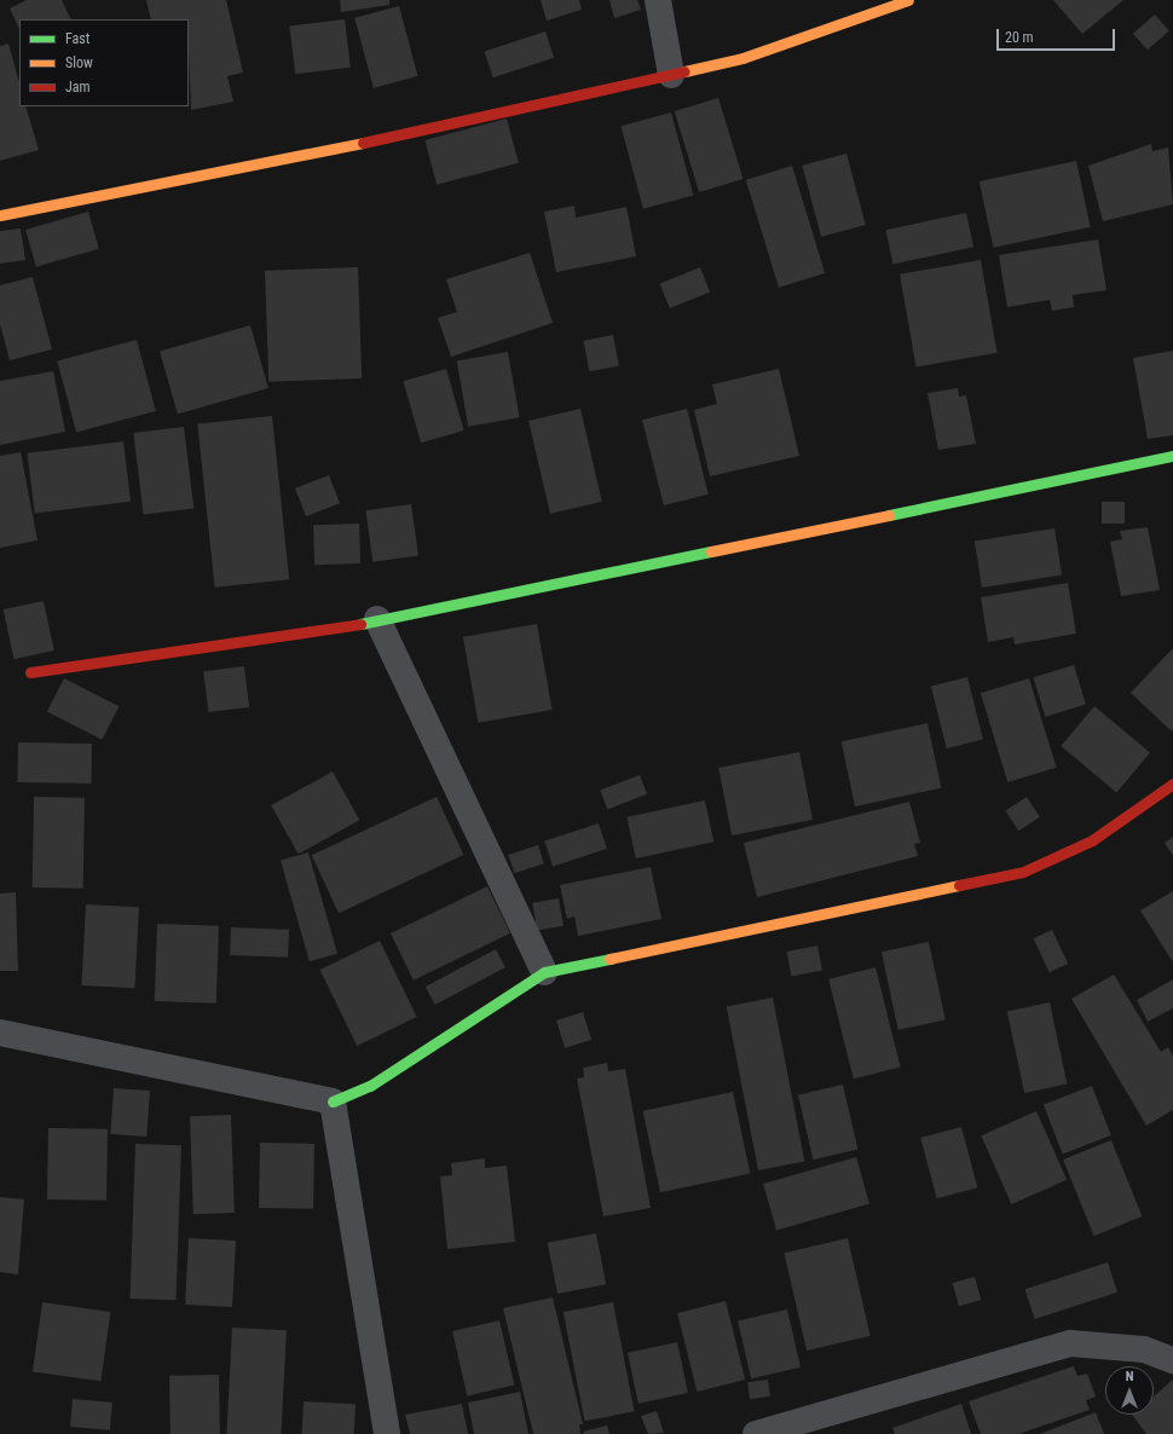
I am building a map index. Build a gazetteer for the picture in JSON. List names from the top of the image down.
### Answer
{
  "legend": ["Fast", "Slow", "Jam"],
  "scale_bar": "20 m",
  "north": "top"
}
